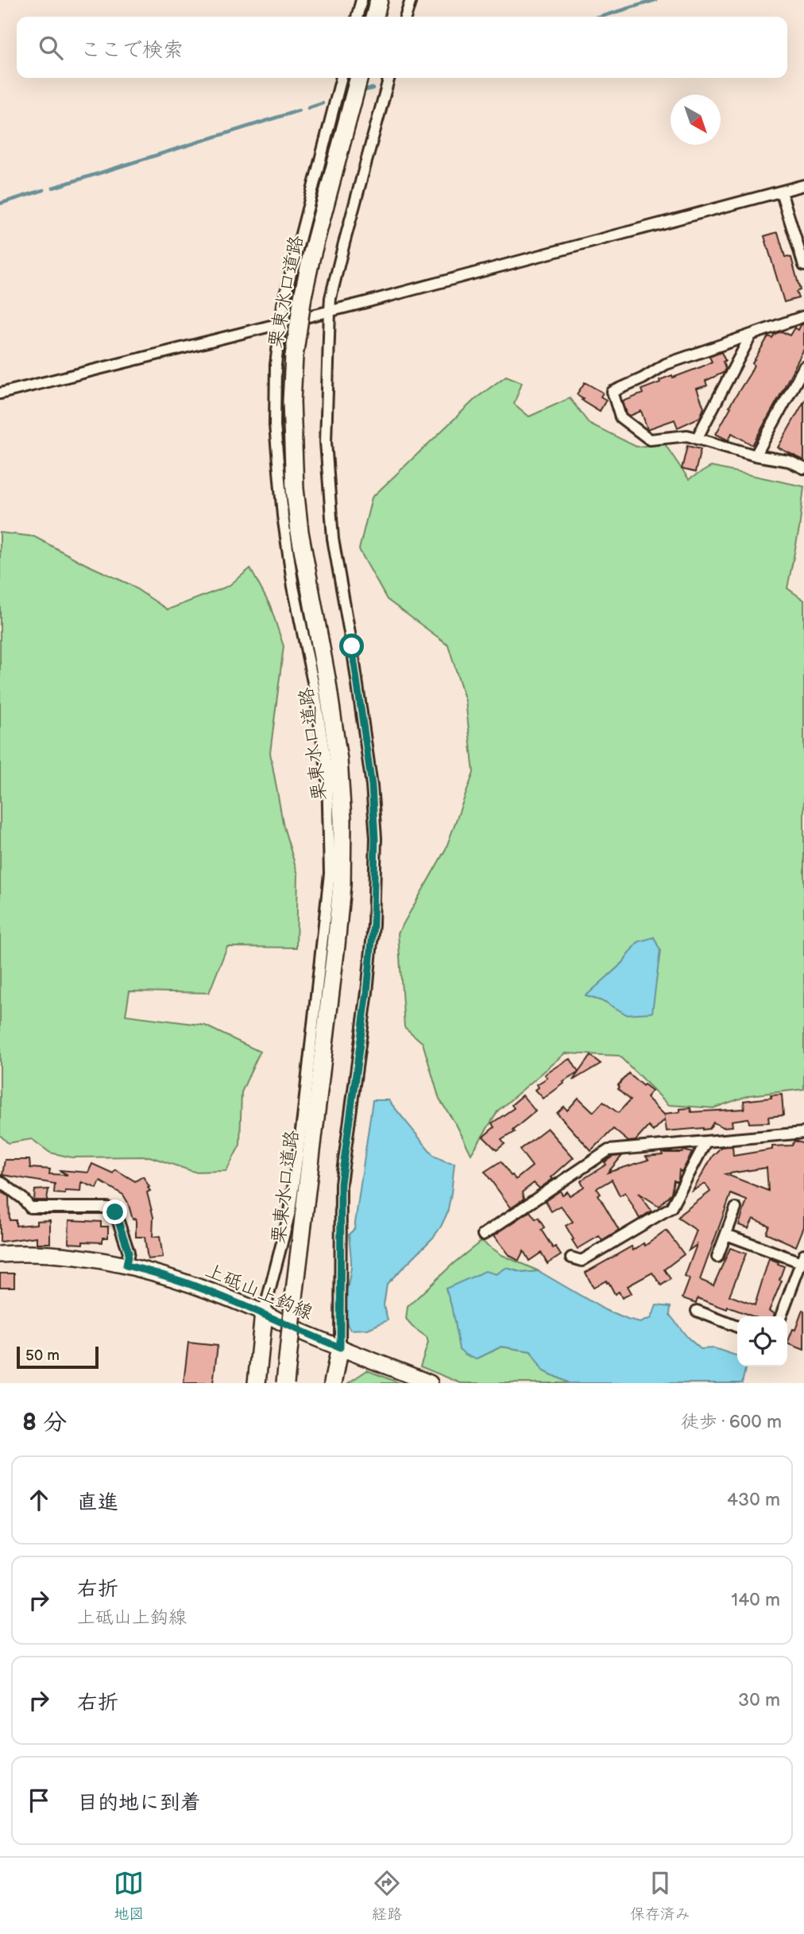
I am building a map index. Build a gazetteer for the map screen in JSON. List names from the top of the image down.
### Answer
{
  "streets": {
    "highway": ["栗東水口道路"],
    "main road": ["上砥山上鈎線"]
  },
  "scale_bar": "50 m",
  "north": "bottom right",
  "page": {
    "search": "ここで検索",
    "scale": "50 m",
    "heading": ["8 分", "徒歩 · 600 m"],
    "list": [
      ["直進", "430 m"],
      ["右折", "上砥山上鈎線", "140 m"],
      ["右折", "30 m"],
      "目的地に到着"
    ],
    "nav": ["地図", "経路", "保存済み"]
  }
}
